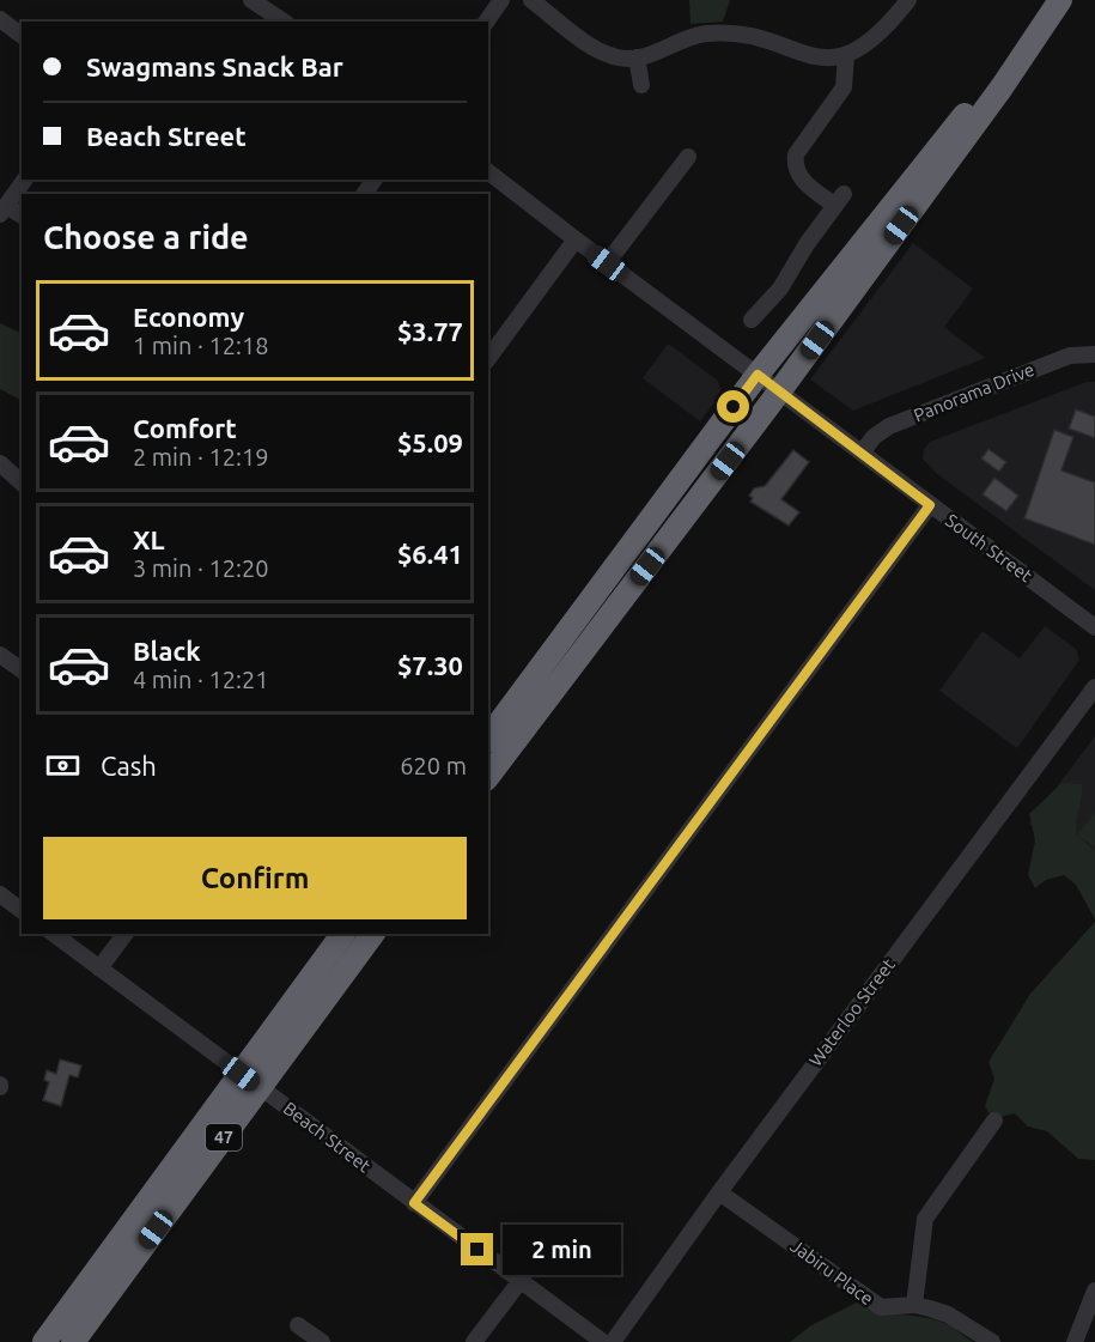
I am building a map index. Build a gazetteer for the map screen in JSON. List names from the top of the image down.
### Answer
{
  "streets": {
    "highway": ["47"],
    "street": [
      "Panorama Drive",
      "South Street",
      "Waterloo Street",
      "Beach Street",
      "Jabiru Place"
    ]
  },
  "crossings": [
    ["Panorama Drive", "South Street"],
    ["Waterloo Street", "Jabiru Place"],
    ["47", "Beach Street"]
  ],
  "page": {
    "banner": ["Swagmans Snack Bar", "Beach Street"],
    "heading": "Choose a ride",
    "list": [
      {
        "name": "Economy",
        "note": "1 min · 12:18",
        "value": "$3.77"
      },
      {
        "name": "Comfort",
        "note": "2 min · 12:19",
        "value": "$5.09"
      },
      {
        "name": "XL",
        "note": "3 min · 12:20",
        "value": "$6.41"
      },
      {
        "name": "Black",
        "note": "4 min · 12:21",
        "value": "$7.30"
      }
    ],
    "pay": ["Cash", "620 m"],
    "buttons": "Confirm",
    "bubble": "2 min"
  }
}
